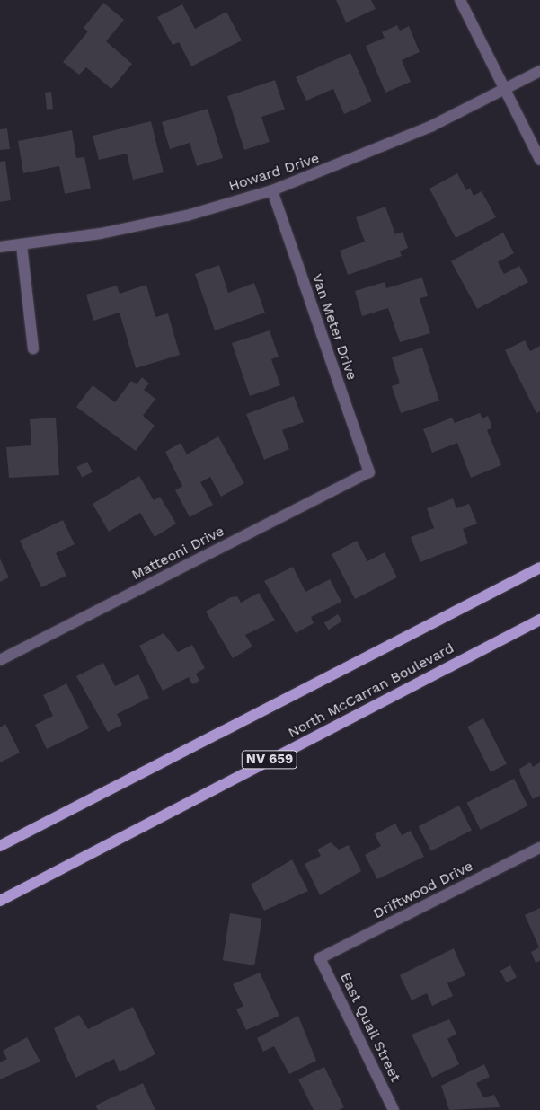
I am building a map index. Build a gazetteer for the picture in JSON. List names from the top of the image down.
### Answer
{
  "streets": {
    "main road": ["North McCarran Boulevard", "NV 659"],
    "street": [
      "Howard Drive",
      "Van Meter Drive",
      "Matteoni Drive",
      "Driftwood Drive",
      "East Quail Street"
    ]
  },
  "crossings": [
    ["Howard Drive", "Van Meter Drive"],
    ["Van Meter Drive", "Matteoni Drive"],
    ["Driftwood Drive", "East Quail Street"]
  ]
}
